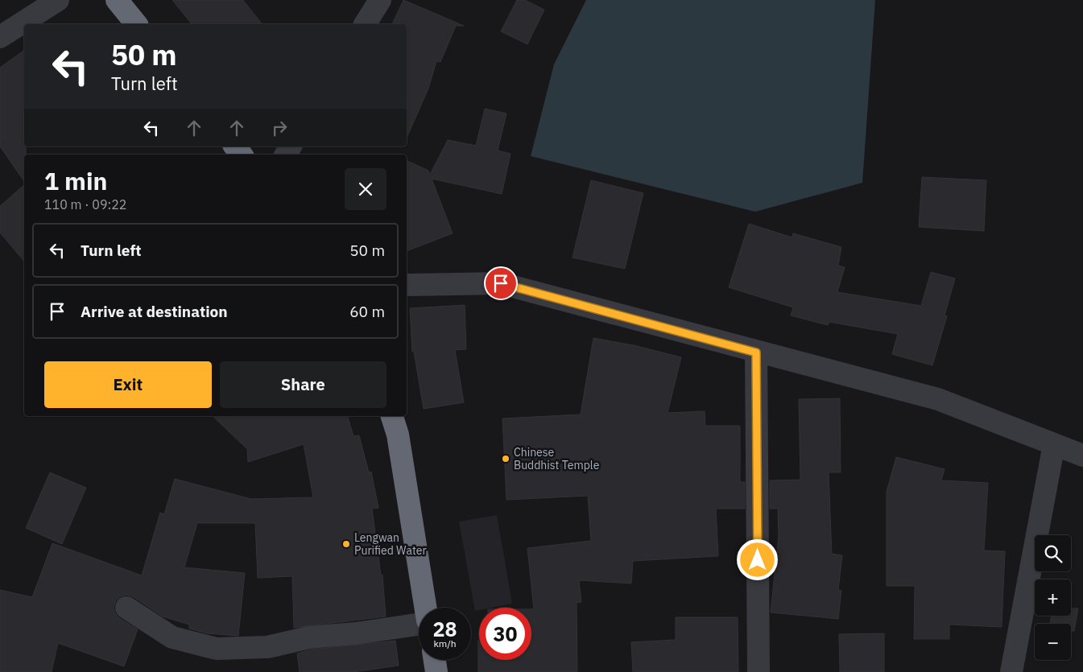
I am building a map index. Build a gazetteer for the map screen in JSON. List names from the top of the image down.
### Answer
{
  "places": ["Chinese Buddhist Temple", "Lengwan Purified Water"],
  "page": {
    "turn": ["50 m", "Turn left"],
    "heading": ["1 min", "110 m · 09:22"],
    "list": [
      {
        "name": "Turn left",
        "value": "50 m"
      },
      {
        "name": "Arrive at destination",
        "value": "60 m"
      }
    ],
    "buttons": ["Exit", "Share"],
    "map_buttons": ["+", "−"],
    "speed": "28 km/h",
    "limit": "30"
  }
}
